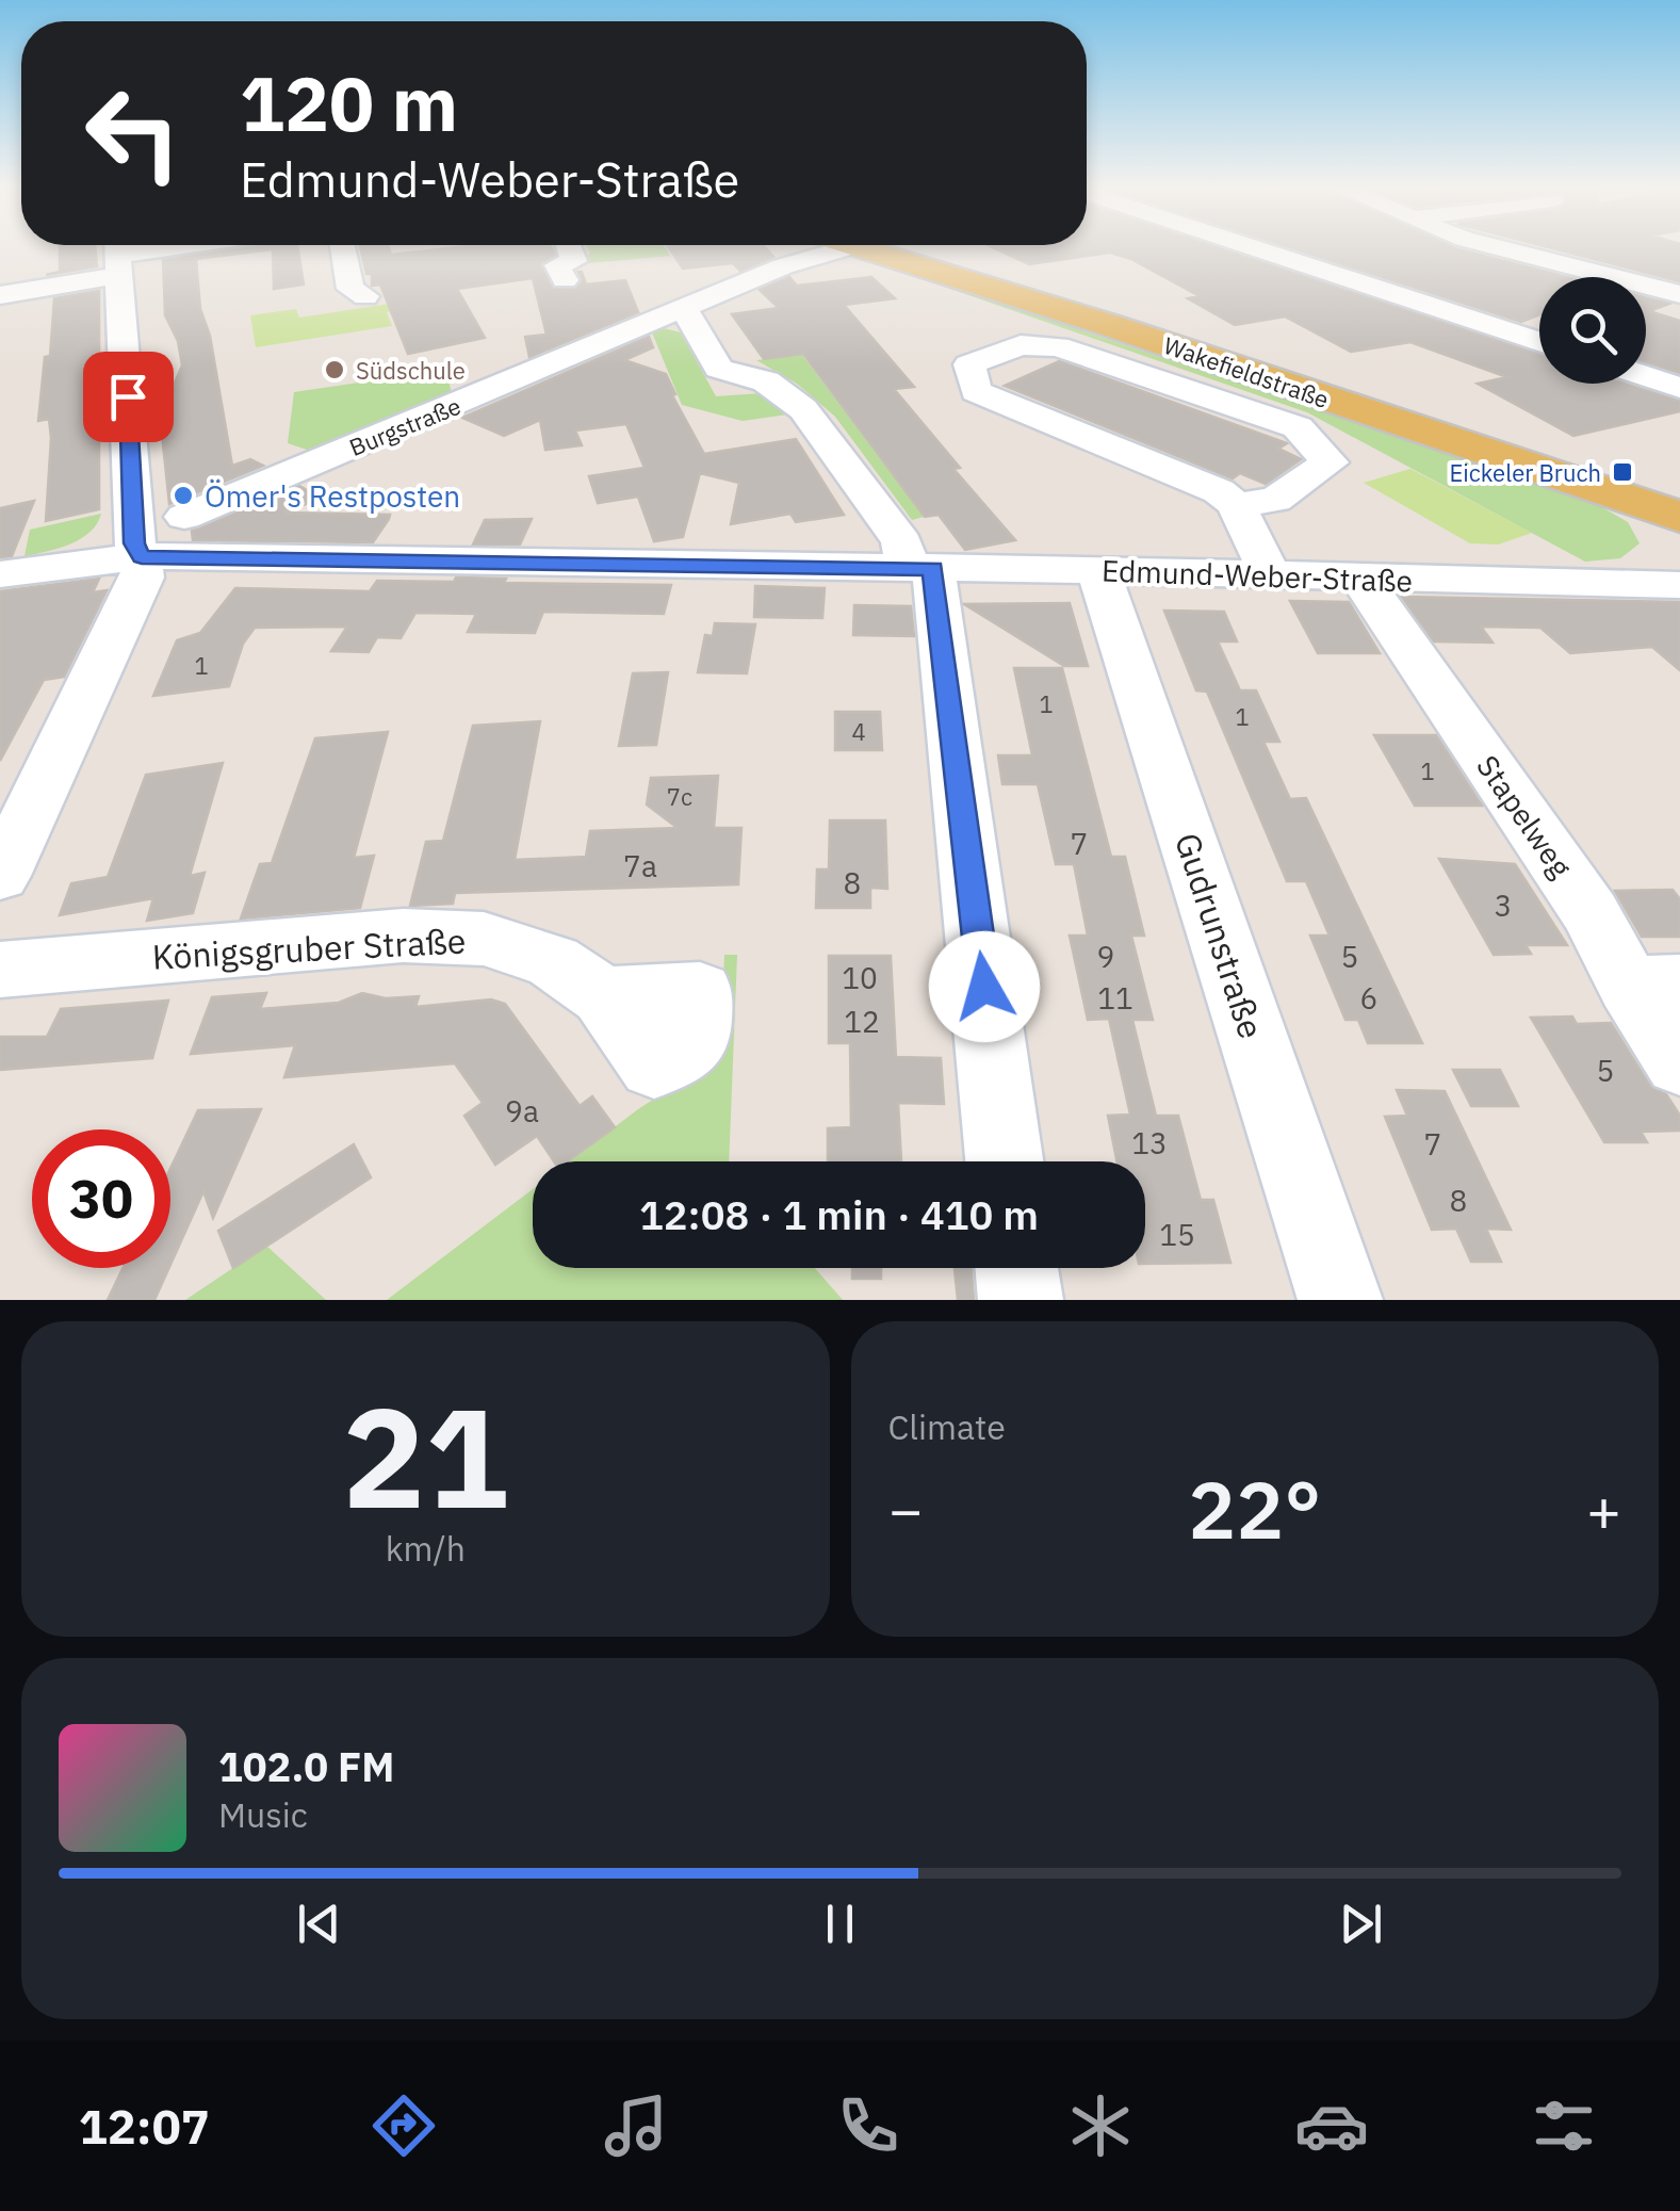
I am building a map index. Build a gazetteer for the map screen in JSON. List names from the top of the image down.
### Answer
{
  "streets": {
    "main road": ["Wakefieldstraße"],
    "street": [
      "Burgstraße",
      "Edmund-Weber-Straße",
      "Stapelweg",
      "Gudrunstraße",
      "Königsgruber Straße"
    ]
  },
  "crossings": [
    ["Edmund-Weber-Straße", "Stapelweg"],
    ["Edmund-Weber-Straße", "Gudrunstraße"]
  ],
  "places": {
    "other": ["Südschule", "Ömer's Restposten"],
    "transit": ["Eickeler Bruch"]
  },
  "house_numbers": [
    "1",
    "1",
    "1",
    "4",
    "1",
    "7c",
    "7",
    "7a",
    "8",
    "3",
    "9",
    "5",
    "10",
    "11",
    "6",
    "12",
    "5",
    "9a",
    "13",
    "7",
    "8",
    "15"
  ],
  "page": {
    "turn": ["120 m", "Edmund-Weber-Straße"],
    "limit": "30",
    "trip": "12:08 · 1 min · 410 m",
    "tile": [
      ["21", "km/h"],
      "Climate"
    ],
    "heat": ["−", "22°", "+"],
    "song": ["102.0 FM", "Music"],
    "tabs": "12:07"
  }
}
